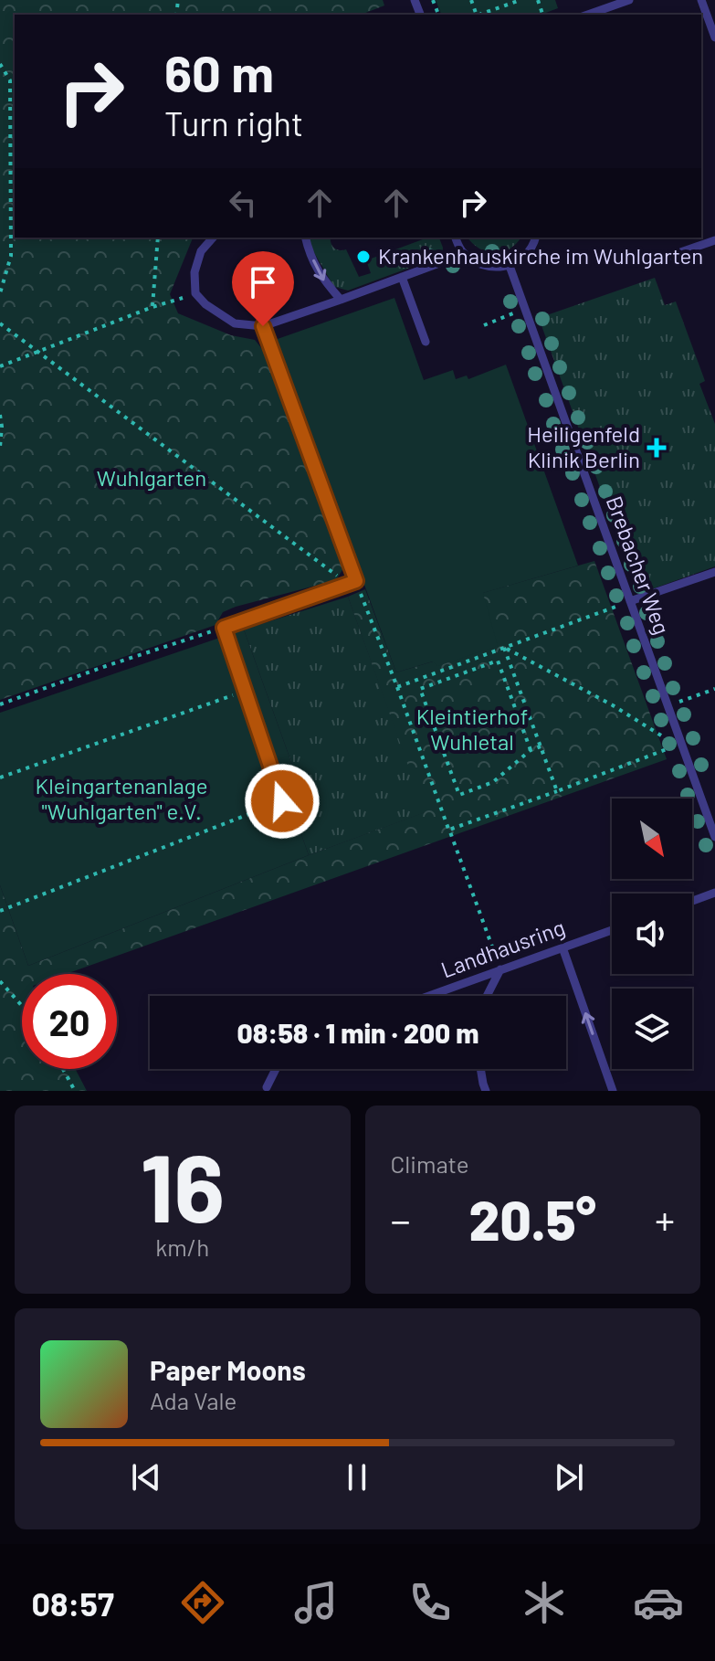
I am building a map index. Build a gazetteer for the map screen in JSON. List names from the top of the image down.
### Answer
{
  "streets": {
    "lane": ["Brebacher Weg", "Landhausring"]
  },
  "parks": ["Wuhlgarten", "Kleintierhof Wuhletal", "Kleingartenanlage \"Wuhlgarten\" e.V."],
  "places": {
    "other": ["Krankenhauskirche im Wuhlgarten"],
    "health": ["Heiligenfeld Klinik Berlin"]
  },
  "north": "bottom right",
  "page": {
    "turn": ["60 m", "Turn right"],
    "limit": "20",
    "trip": "08:58 · 1 min · 200 m",
    "tile": [
      ["16", "km/h"],
      "Climate"
    ],
    "heat": ["−", "20.5°", "+"],
    "song": ["Paper Moons", "Ada Vale"],
    "tabs": "08:57"
  }
}
